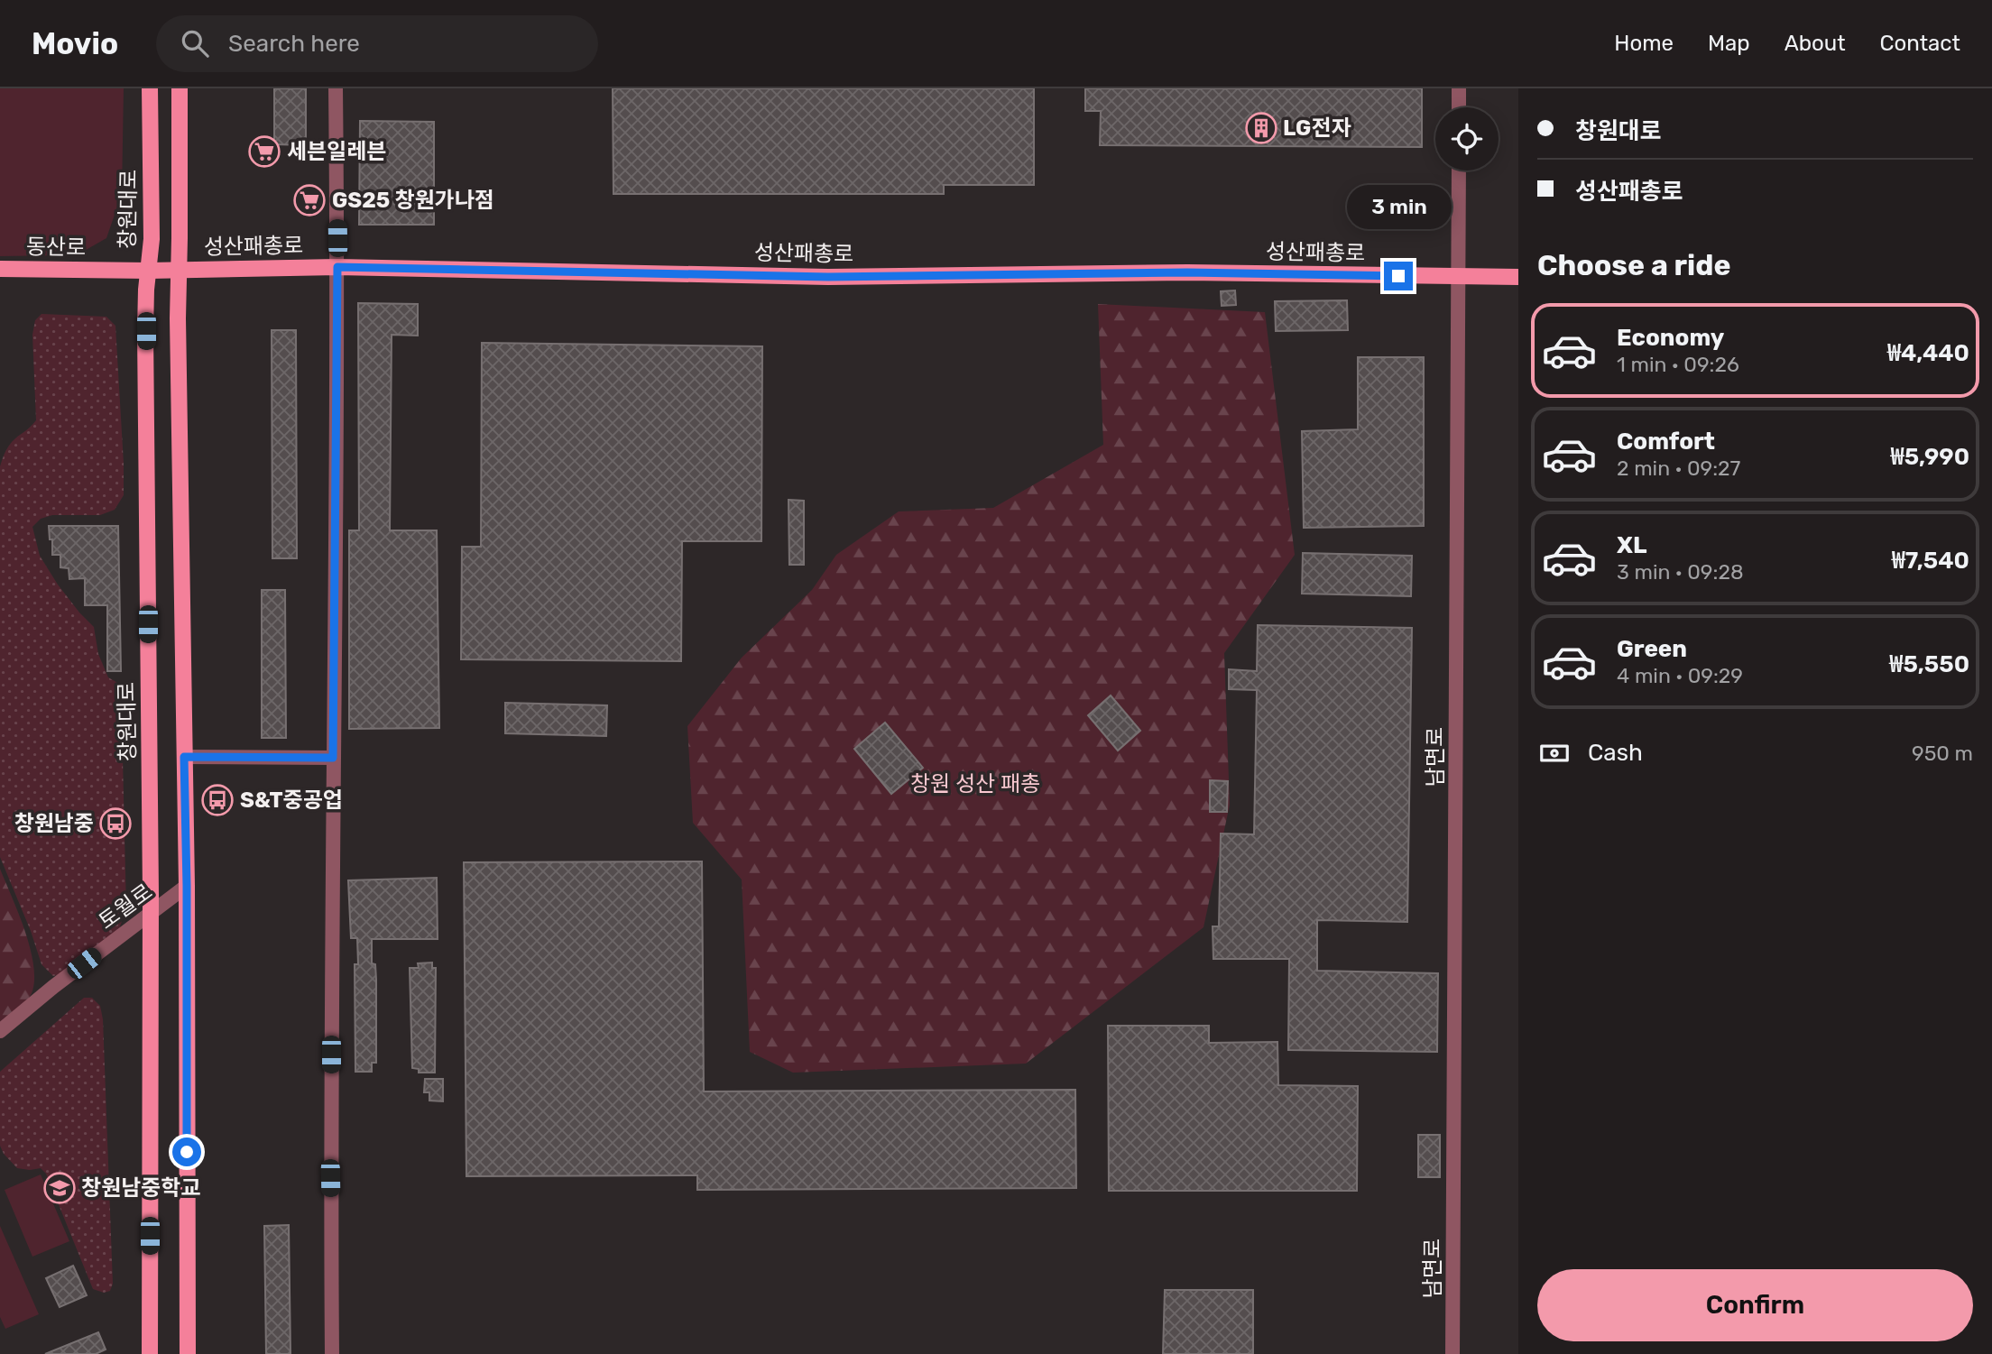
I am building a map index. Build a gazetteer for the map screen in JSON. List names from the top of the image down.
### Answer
{
  "streets": {
    "main road": ["창원대로", "성산패총로", "동산로"],
    "street": ["남면로", "토월로"]
  },
  "crossings": [
    ["창원대로", "성산패총로"],
    ["창원대로", "동산로"],
    ["창원대로", "토월로"],
    ["성산패총로", "동산로"],
    ["성산패총로", "남면로"]
  ],
  "parks": ["창원 성산 패총"],
  "places": {
    "building": ["LG전자"],
    "supermarket": ["세븐일레븐", "GS25 창원가나점"],
    "bus stop": ["S&T중공업", "창원남중"],
    "school or university": ["창원남중학교"]
  },
  "page": {
    "header": "Movio",
    "search": "Search here",
    "nav": [
      "Home",
      "Map",
      "About",
      "Contact"
    ],
    "banner": ["창원대로", "성산패총로"],
    "bubble": "3 min",
    "heading": "Choose a ride",
    "list": [
      {
        "name": "Economy",
        "note": "1 min · 09:26",
        "value": "₩4,440"
      },
      {
        "name": "Comfort",
        "note": "2 min · 09:27",
        "value": "₩5,990"
      },
      {
        "name": "XL",
        "note": "3 min · 09:28",
        "value": "₩7,540"
      },
      {
        "name": "Green",
        "note": "4 min · 09:29",
        "value": "₩5,550"
      }
    ],
    "pay": ["Cash", "950 m"],
    "buttons": "Confirm"
  }
}
